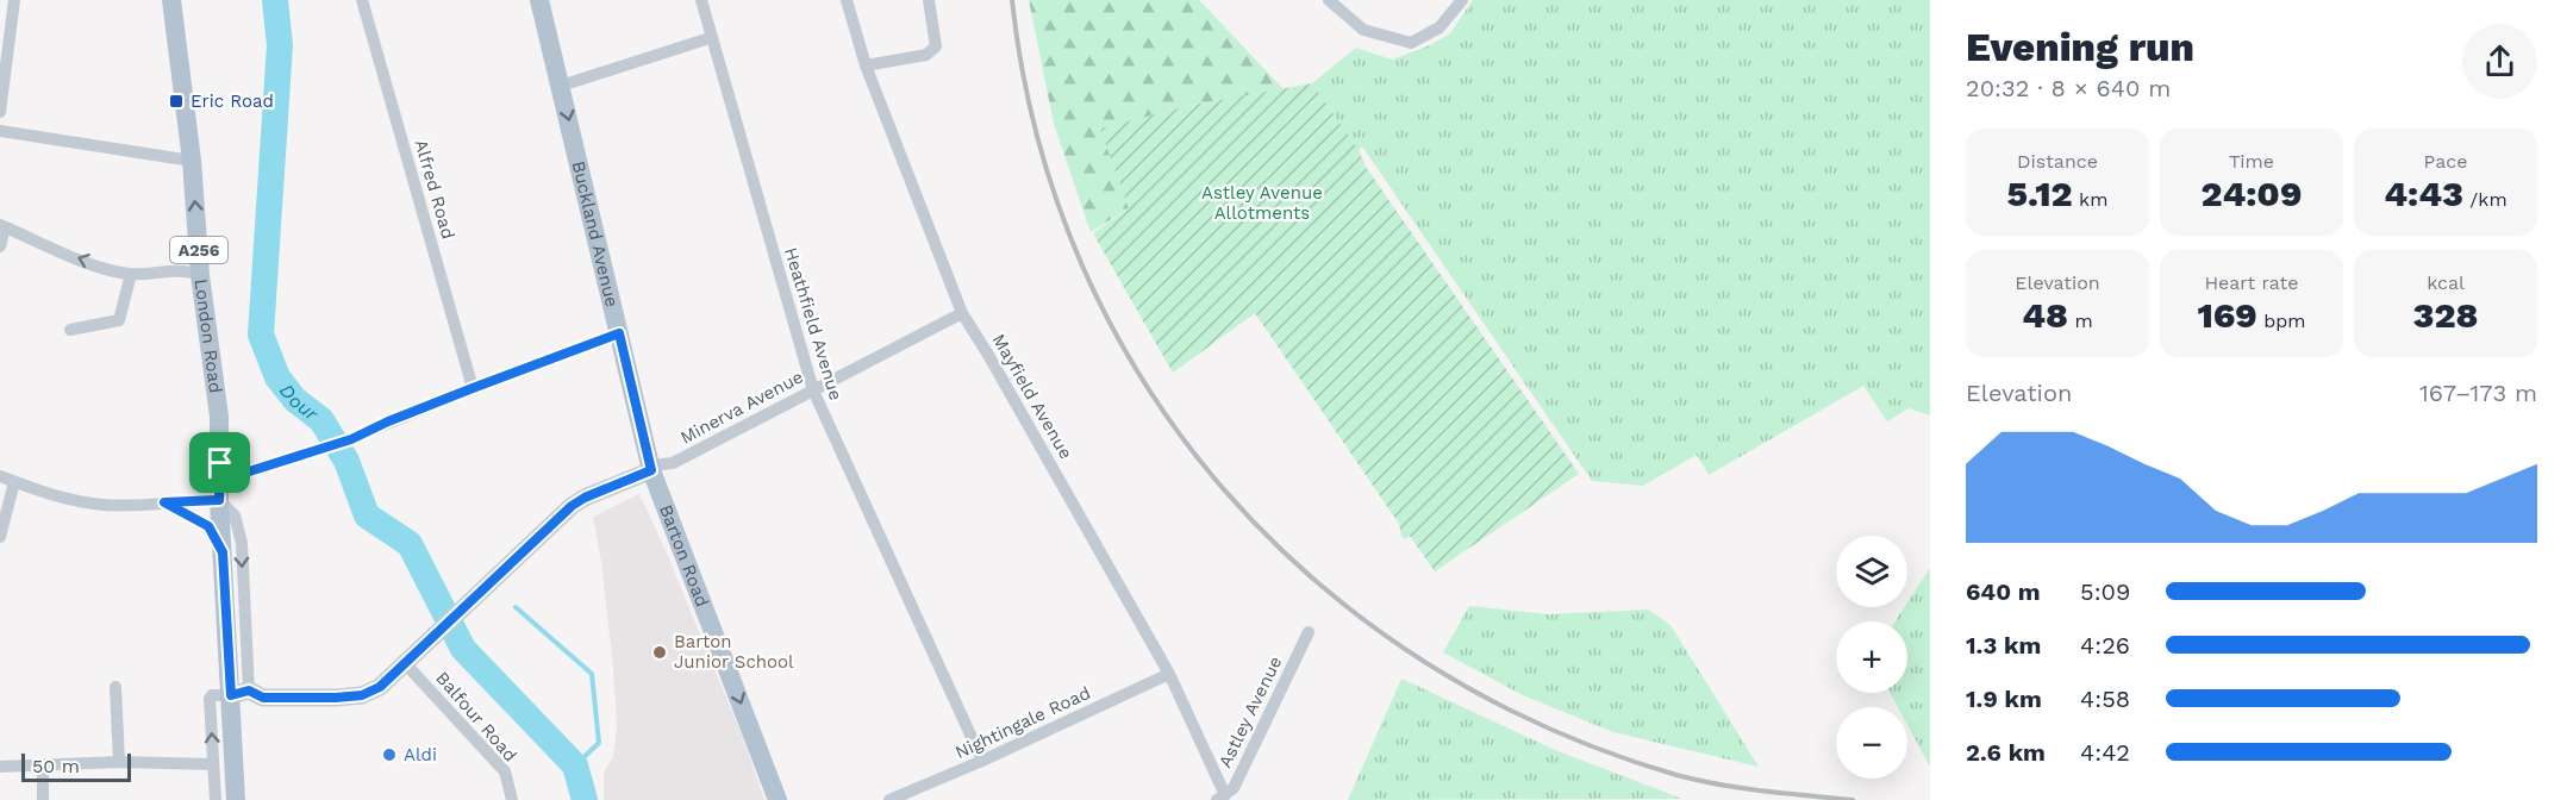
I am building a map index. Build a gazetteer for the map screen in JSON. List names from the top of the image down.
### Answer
{
  "streets": {
    "main road": [
      "Buckland Avenue",
      "A256",
      "London Road",
      "Barton Road"
    ],
    "street": [
      "Alfred Road",
      "Heathfield Avenue",
      "Mayfield Avenue",
      "Minerva Avenue",
      "Astley Avenue",
      "Balfour Road",
      "Nightingale Road"
    ]
  },
  "crossings": [
    ["Buckland Avenue", "Minerva Avenue"],
    ["Buckland Avenue", "Barton Road"],
    ["Heathfield Avenue", "Minerva Avenue"],
    ["Heathfield Avenue", "Nightingale Road"],
    ["Mayfield Avenue", "Minerva Avenue"],
    ["Mayfield Avenue", "Astley Avenue"],
    ["Mayfield Avenue", "Nightingale Road"],
    ["Minerva Avenue", "Barton Road"]
  ],
  "one_way": ["Buckland Avenue", "Barton Road"],
  "water": ["Dour"],
  "parks": ["Astley Avenue Allotments"],
  "places": {
    "transit": ["Eric Road"],
    "other": ["Barton Junior School", "Aldi"]
  },
  "scale_bar": "50 m",
  "page": {
    "heading": ["Evening run", "20:32 · 8 × 640 m"],
    "stats": [
      ["Distance", "5.12 km"],
      ["Time", "24:09"],
      ["Pace", "4:43 /km"],
      ["Elevation", "48 m"],
      ["Heart rate", "169 bpm"],
      ["kcal", "328"]
    ],
    "chart": ["Elevation", "167–173 m"],
    "map_buttons": ["+", "−"],
    "list": [
      {
        "name": "640 m",
        "note": "5:09"
      },
      {
        "name": "1.3 km",
        "note": "4:26"
      },
      {
        "name": "1.9 km",
        "note": "4:58"
      },
      {
        "name": "2.6 km",
        "note": "4:42"
      }
    ],
    "scale": "50 m"
  }
}
